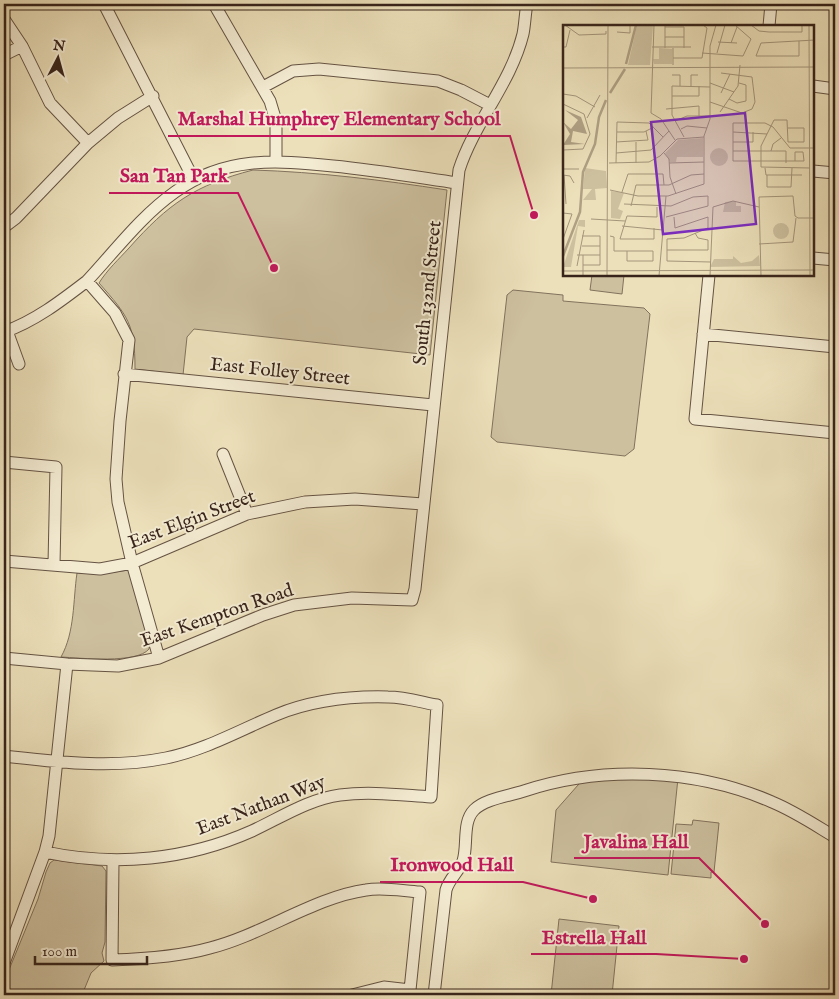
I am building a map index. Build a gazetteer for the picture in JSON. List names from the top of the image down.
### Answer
{
  "streets": {
    "street": [
      "South 132nd Street",
      "East Folley Street",
      "East Elgin Street",
      "East Kempton Road",
      "East Nathan Way"
    ]
  },
  "crossings": [
    ["South 132nd Street", "East Folley Street"],
    ["South 132nd Street", "East Elgin Street"],
    ["South 132nd Street", "East Kempton Road"]
  ],
  "places": [
    "Marshal Humphrey Elementary School",
    "San Tan Park",
    "Ironwood Hall",
    "Javalina Hall",
    "Estrella Hall"
  ],
  "scale_bar": "100 m",
  "north": "top"
}
